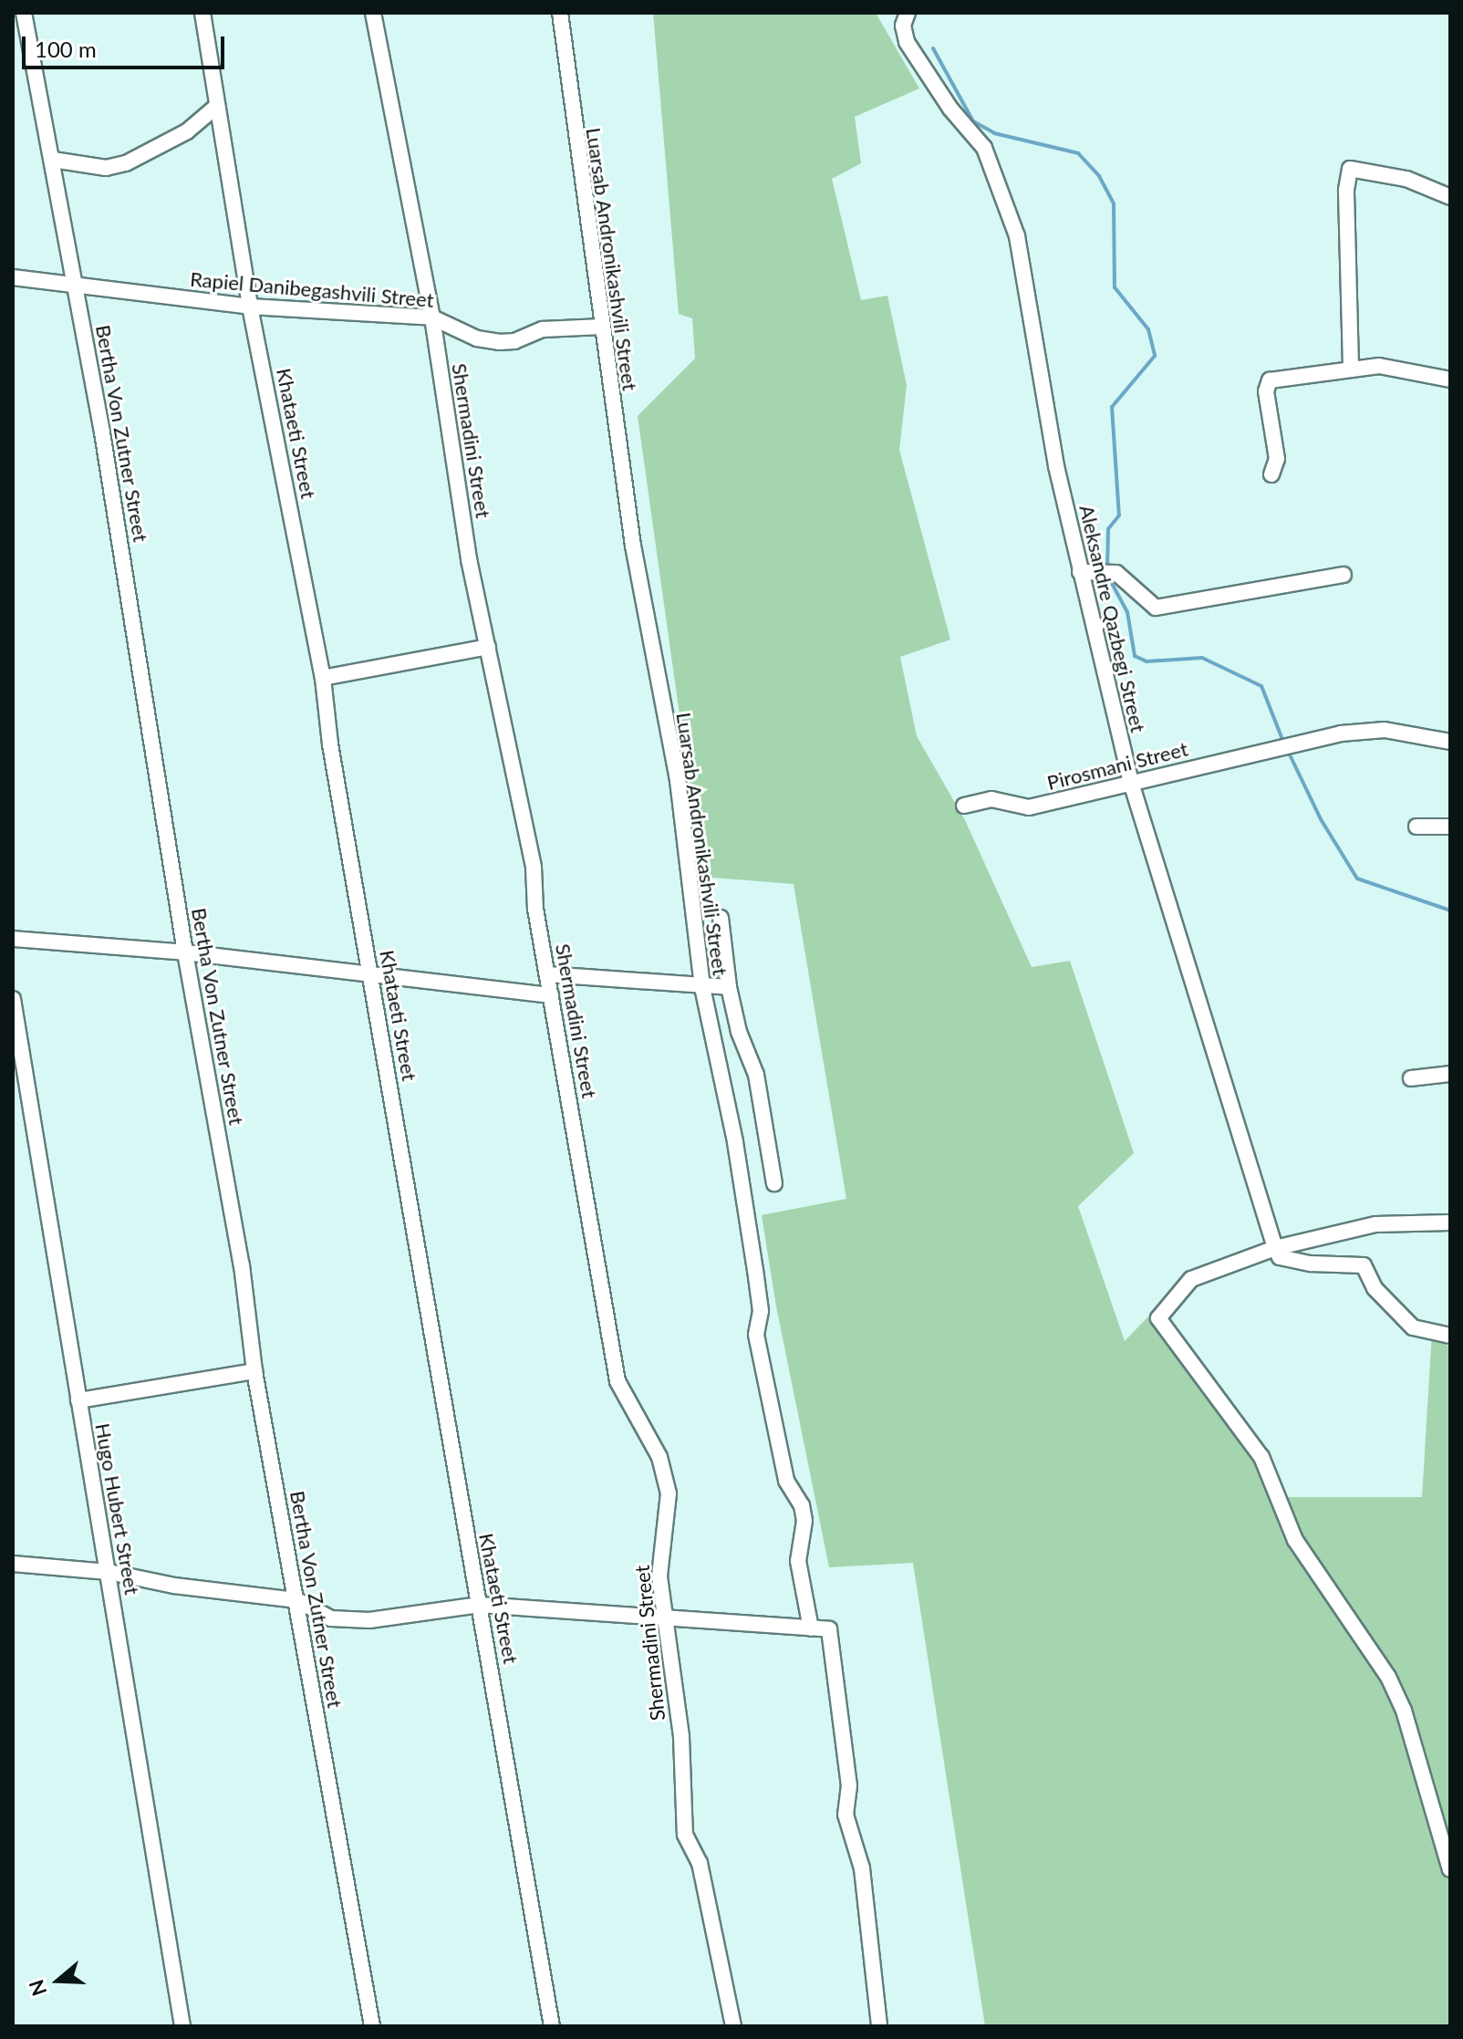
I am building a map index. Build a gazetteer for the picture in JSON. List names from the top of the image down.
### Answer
{
  "streets": {
    "street": [
      "Luarsab Andronikashvili Street",
      "Rapiel Danibegashvili Street",
      "Bertha Von Zutner Street",
      "Khataeti Street",
      "Shermadini Street",
      "Aleksandre Qazbegi Street",
      "Pirosmani Street",
      "Hugo Hubert Street"
    ]
  },
  "crossings": [
    ["Luarsab Andronikashvili Street", "Rapiel Danibegashvili Street"],
    ["Rapiel Danibegashvili Street", "Bertha Von Zutner Street"],
    ["Rapiel Danibegashvili Street", "Khataeti Street"],
    ["Rapiel Danibegashvili Street", "Shermadini Street"],
    ["Aleksandre Qazbegi Street", "Pirosmani Street"]
  ],
  "scale_bar": "100 m",
  "north": "left"
}
